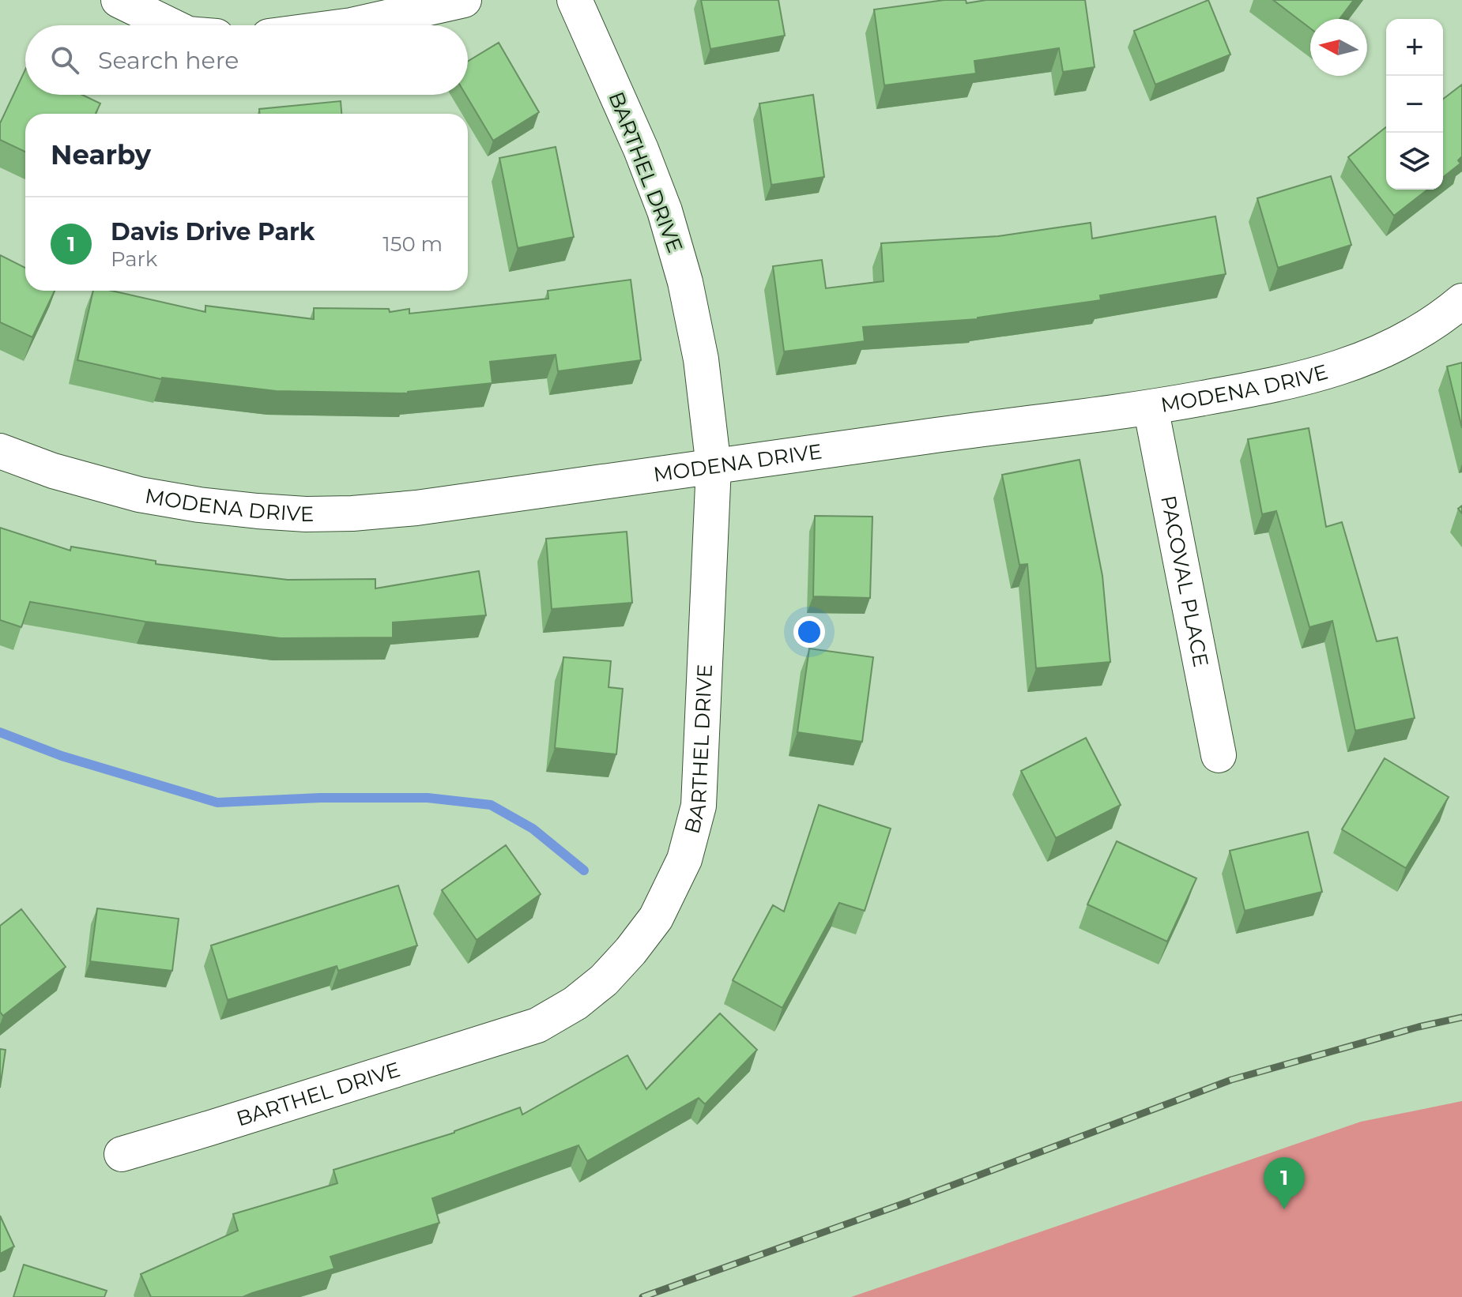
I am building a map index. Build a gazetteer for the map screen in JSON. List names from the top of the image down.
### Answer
{
  "streets": {
    "street": ["BARTHEL DRIVE", "MODENA DRIVE", "PACOVAL PLACE"]
  },
  "crossings": [
    ["BARTHEL DRIVE", "MODENA DRIVE"],
    ["MODENA DRIVE", "PACOVAL PLACE"]
  ],
  "north": "left",
  "page": {
    "map_buttons": ["+", "−"],
    "search": "Search here",
    "heading": "Nearby",
    "list": [
      {
        "mark": "1",
        "name": "Davis Drive Park",
        "note": "Park",
        "value": "150 m"
      }
    ],
    "pins": "1"
  }
}
